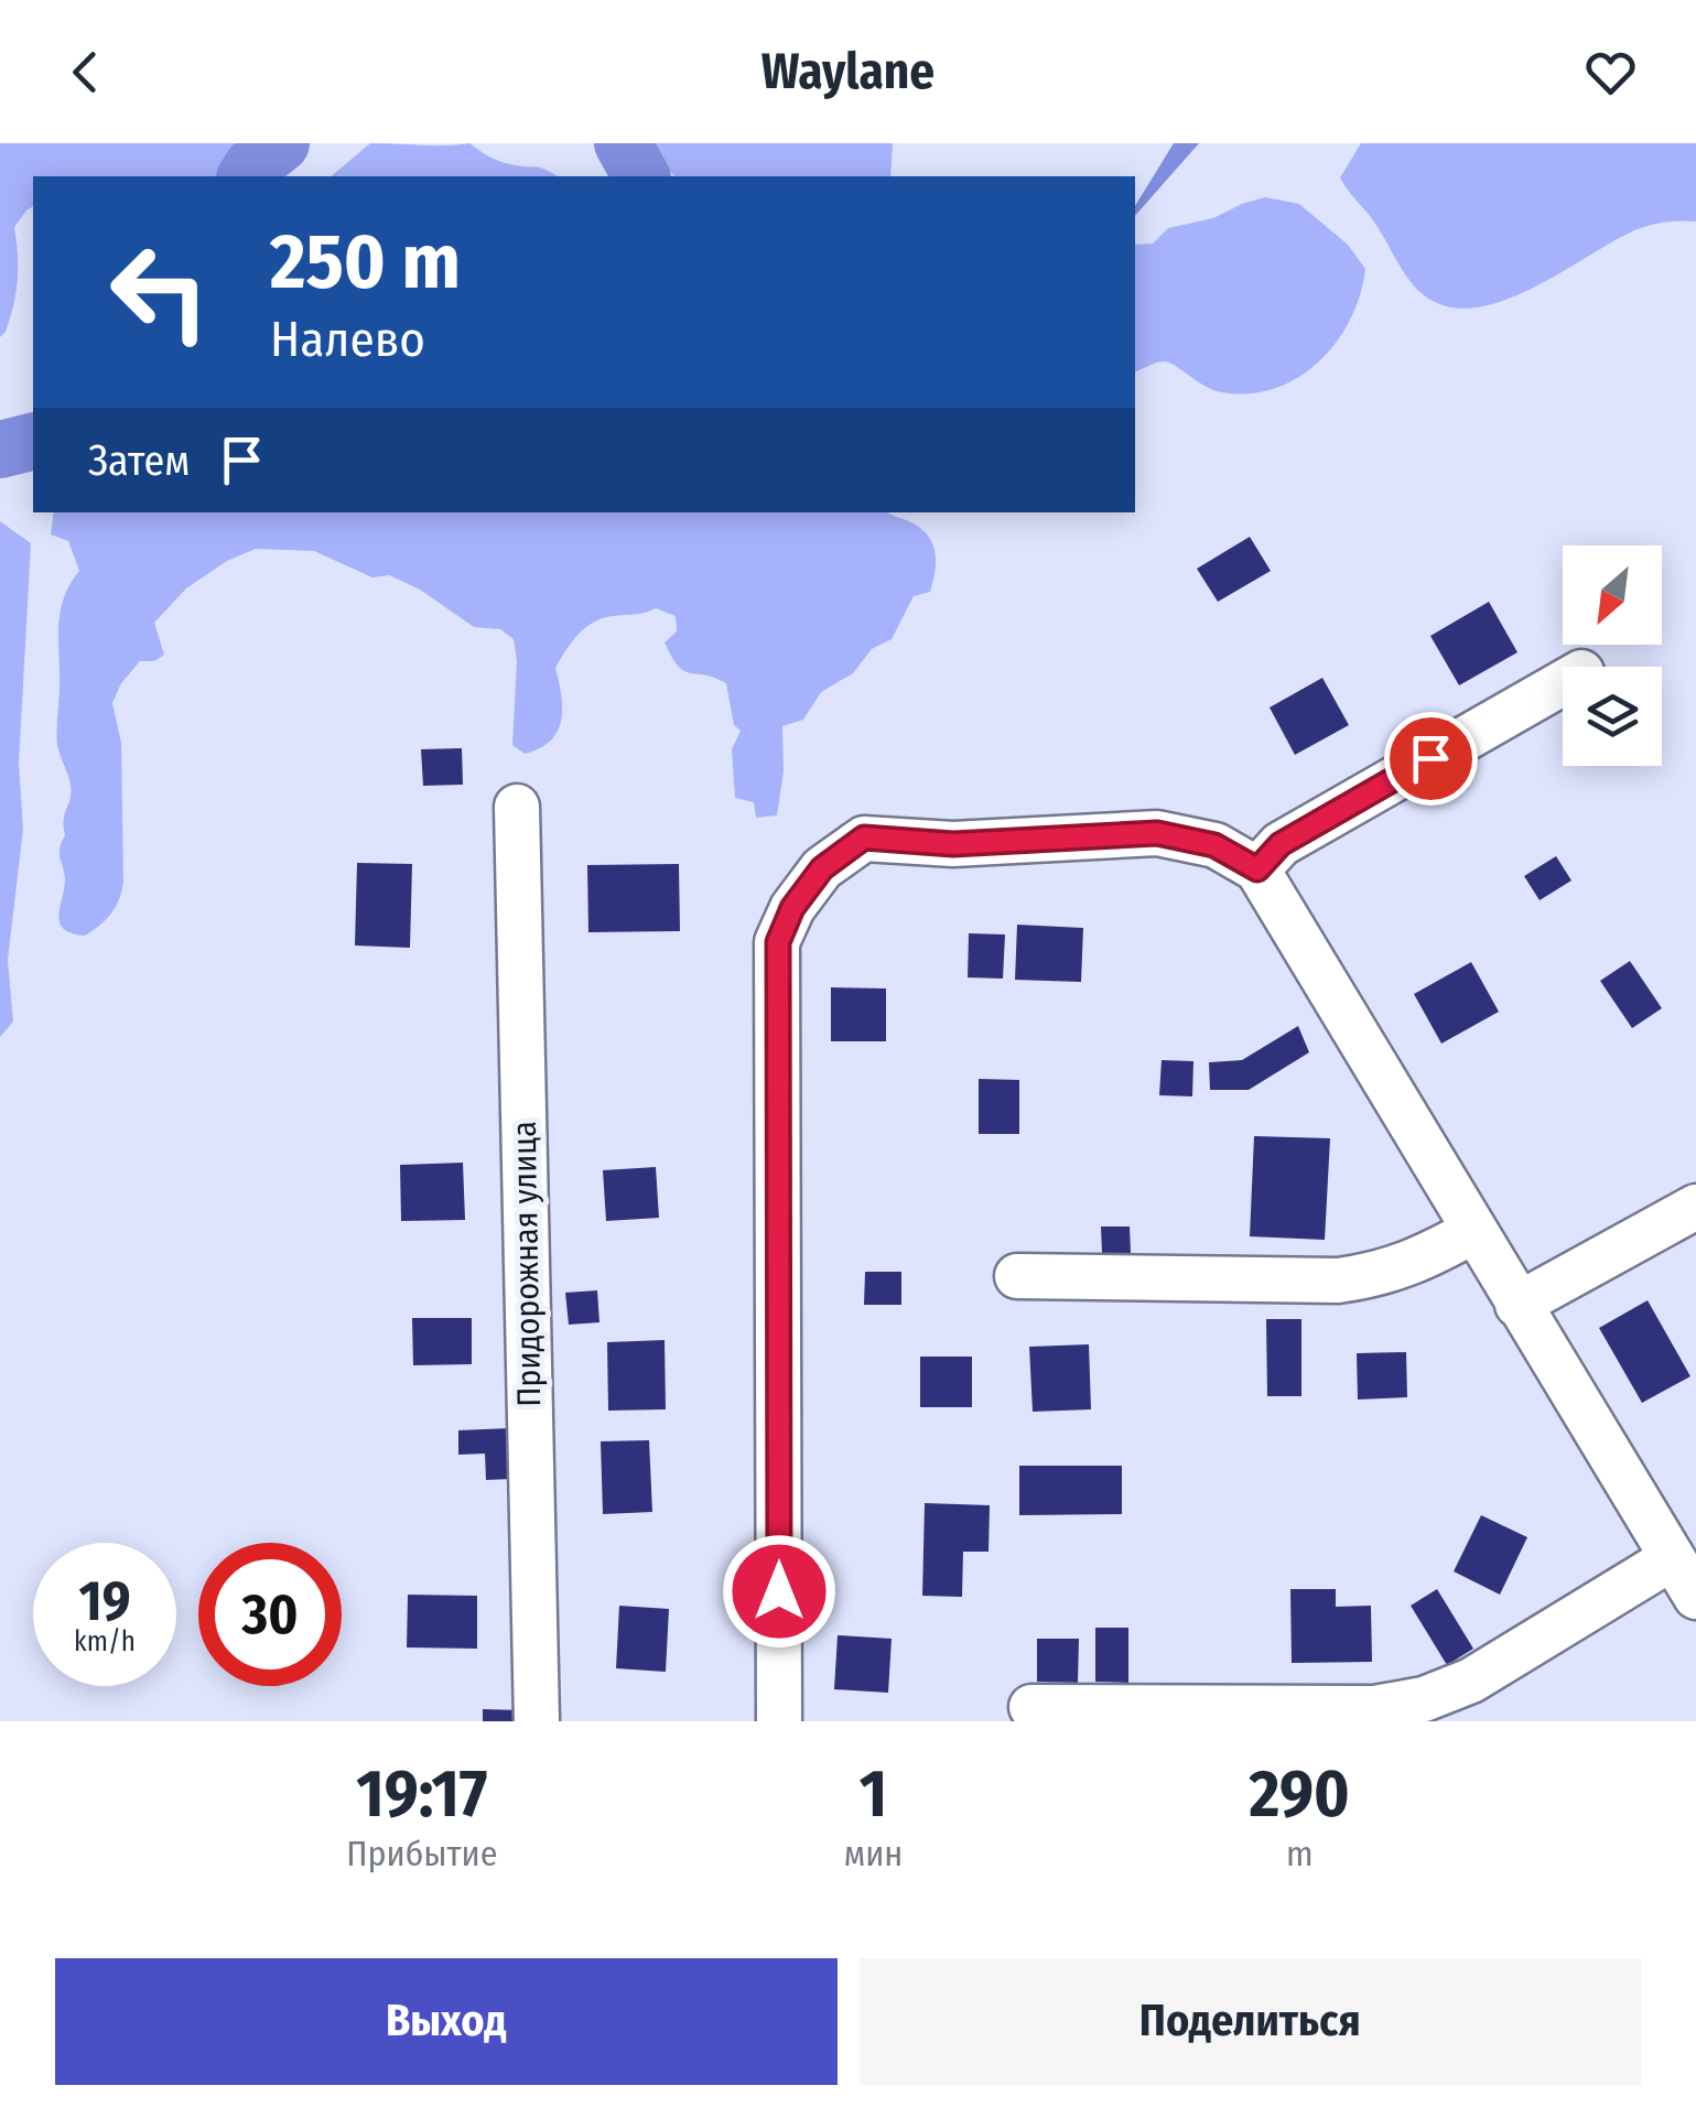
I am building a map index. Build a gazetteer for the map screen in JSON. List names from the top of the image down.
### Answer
{
  "streets": {
    "street": ["Придорожная улица"]
  },
  "north": "bottom left",
  "page": {
    "header": "Waylane",
    "turn": ["250 m", "Налево"],
    "then": "Затем",
    "speed": "19 km/h",
    "limit": "30",
    "eta": [
      "19:17",
      "Прибытие",
      "1",
      "мин",
      "290",
      "m"
    ],
    "buttons": ["Выход", "Поделиться"]
  }
}
